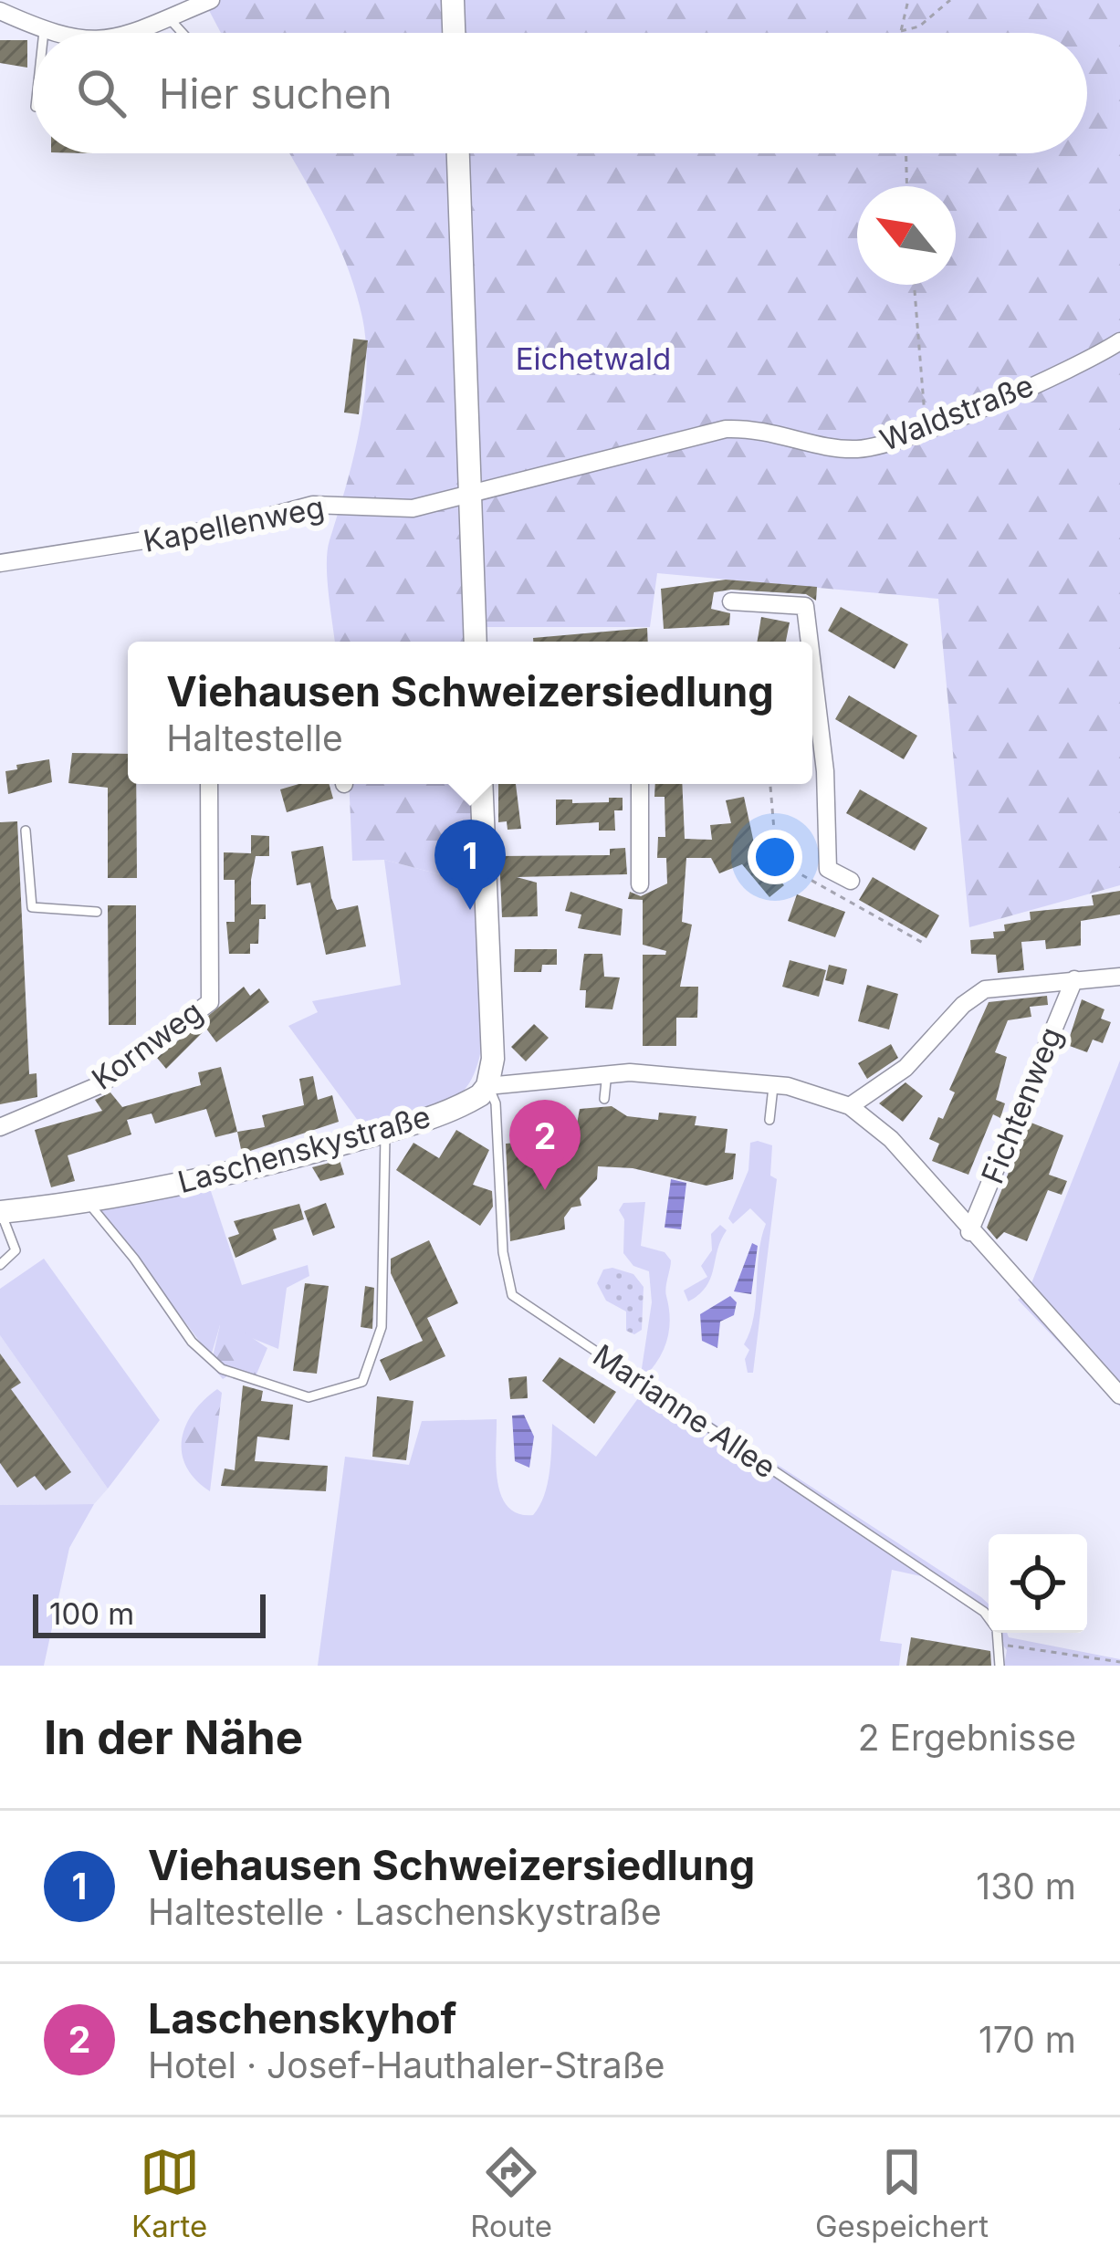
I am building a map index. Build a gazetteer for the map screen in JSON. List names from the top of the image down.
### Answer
{
  "streets": {
    "street": [
      "Waldstraße",
      "Kapellenweg",
      "Kornweg",
      "Fichtenweg",
      "Laschenskystraße"
    ],
    "lane": ["Marianne Allee"]
  },
  "crossings": [
    ["Waldstraße", "Kapellenweg"],
    ["Laschenskystraße", "Marianne Allee"]
  ],
  "parks": ["Eichetwald"],
  "scale_bar": "100 m",
  "north": "top left",
  "page": {
    "search": "Hier suchen",
    "popup": ["Viehausen Schweizersiedlung", "Haltestelle"],
    "pins": ["1", "2"],
    "scale": "100 m",
    "heading": ["In der Nähe", "2 Ergebnisse"],
    "list": [
      {
        "mark": "1",
        "name": "Viehausen Schweizersiedlung",
        "note": "Haltestelle · Laschenskystraße",
        "value": "130 m"
      },
      {
        "mark": "2",
        "name": "Laschenskyhof",
        "note": "Hotel · Josef-Hauthaler-Straße",
        "value": "170 m"
      }
    ],
    "nav": ["Karte", "Route", "Gespeichert"]
  }
}
